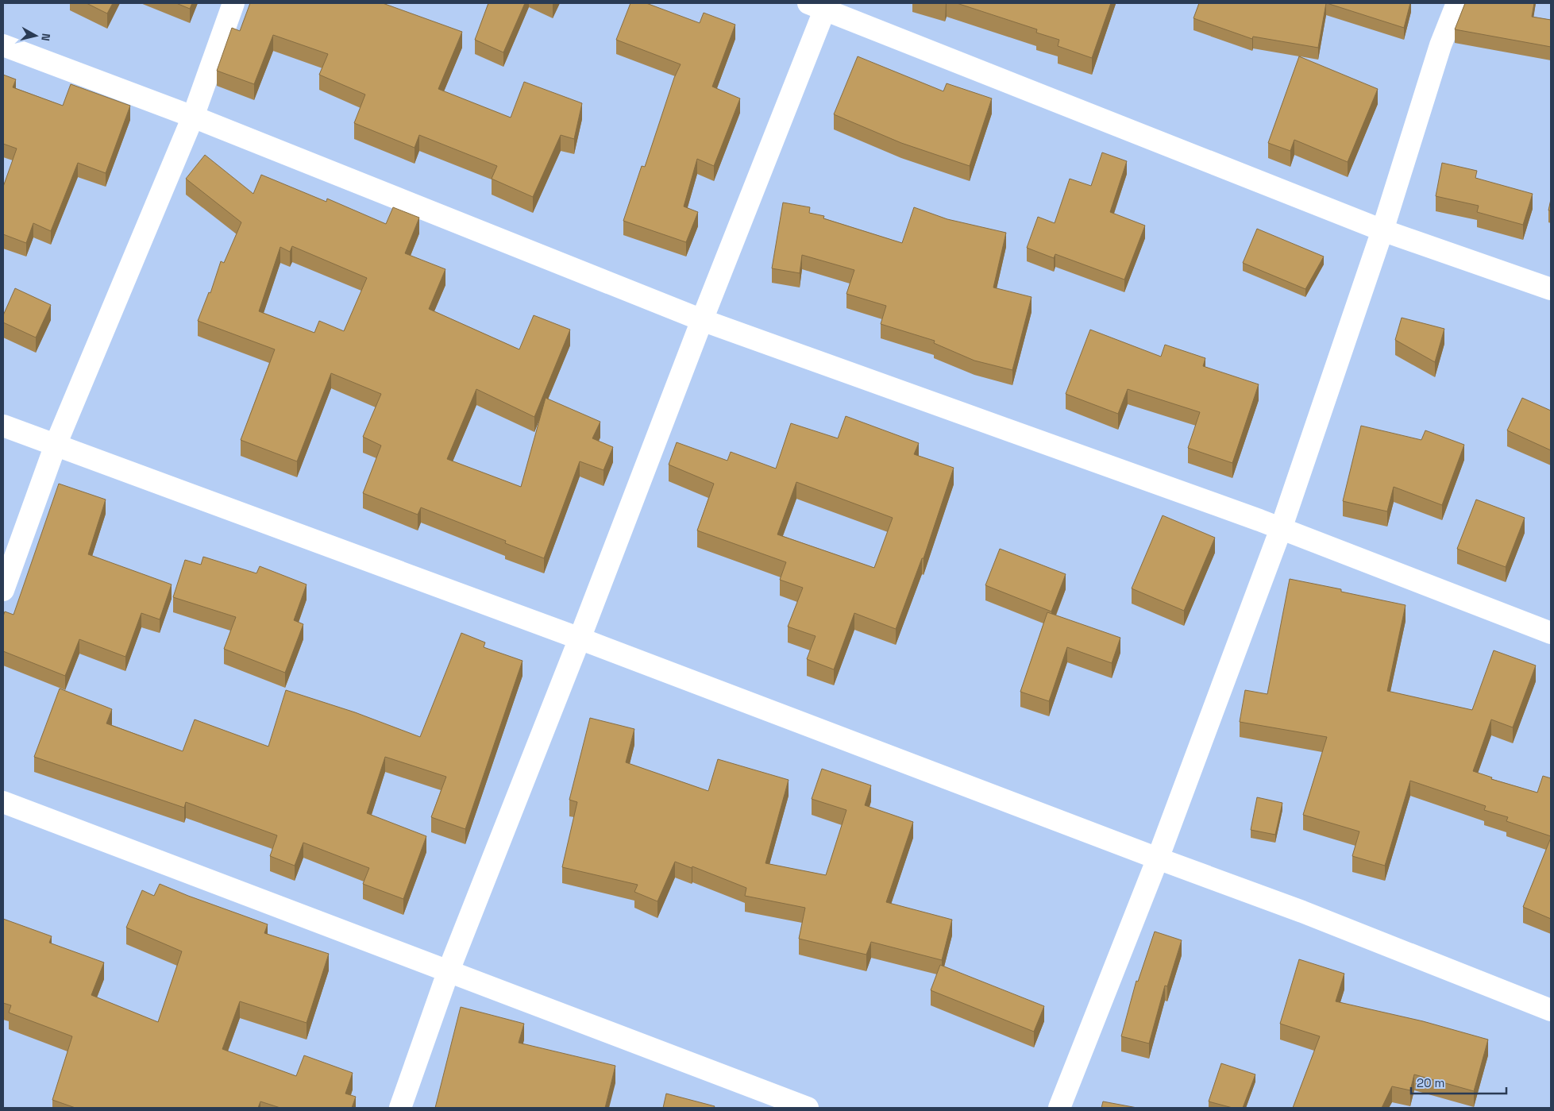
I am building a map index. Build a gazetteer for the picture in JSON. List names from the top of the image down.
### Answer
{
  "scale_bar": "20 m",
  "north": "right"
}
